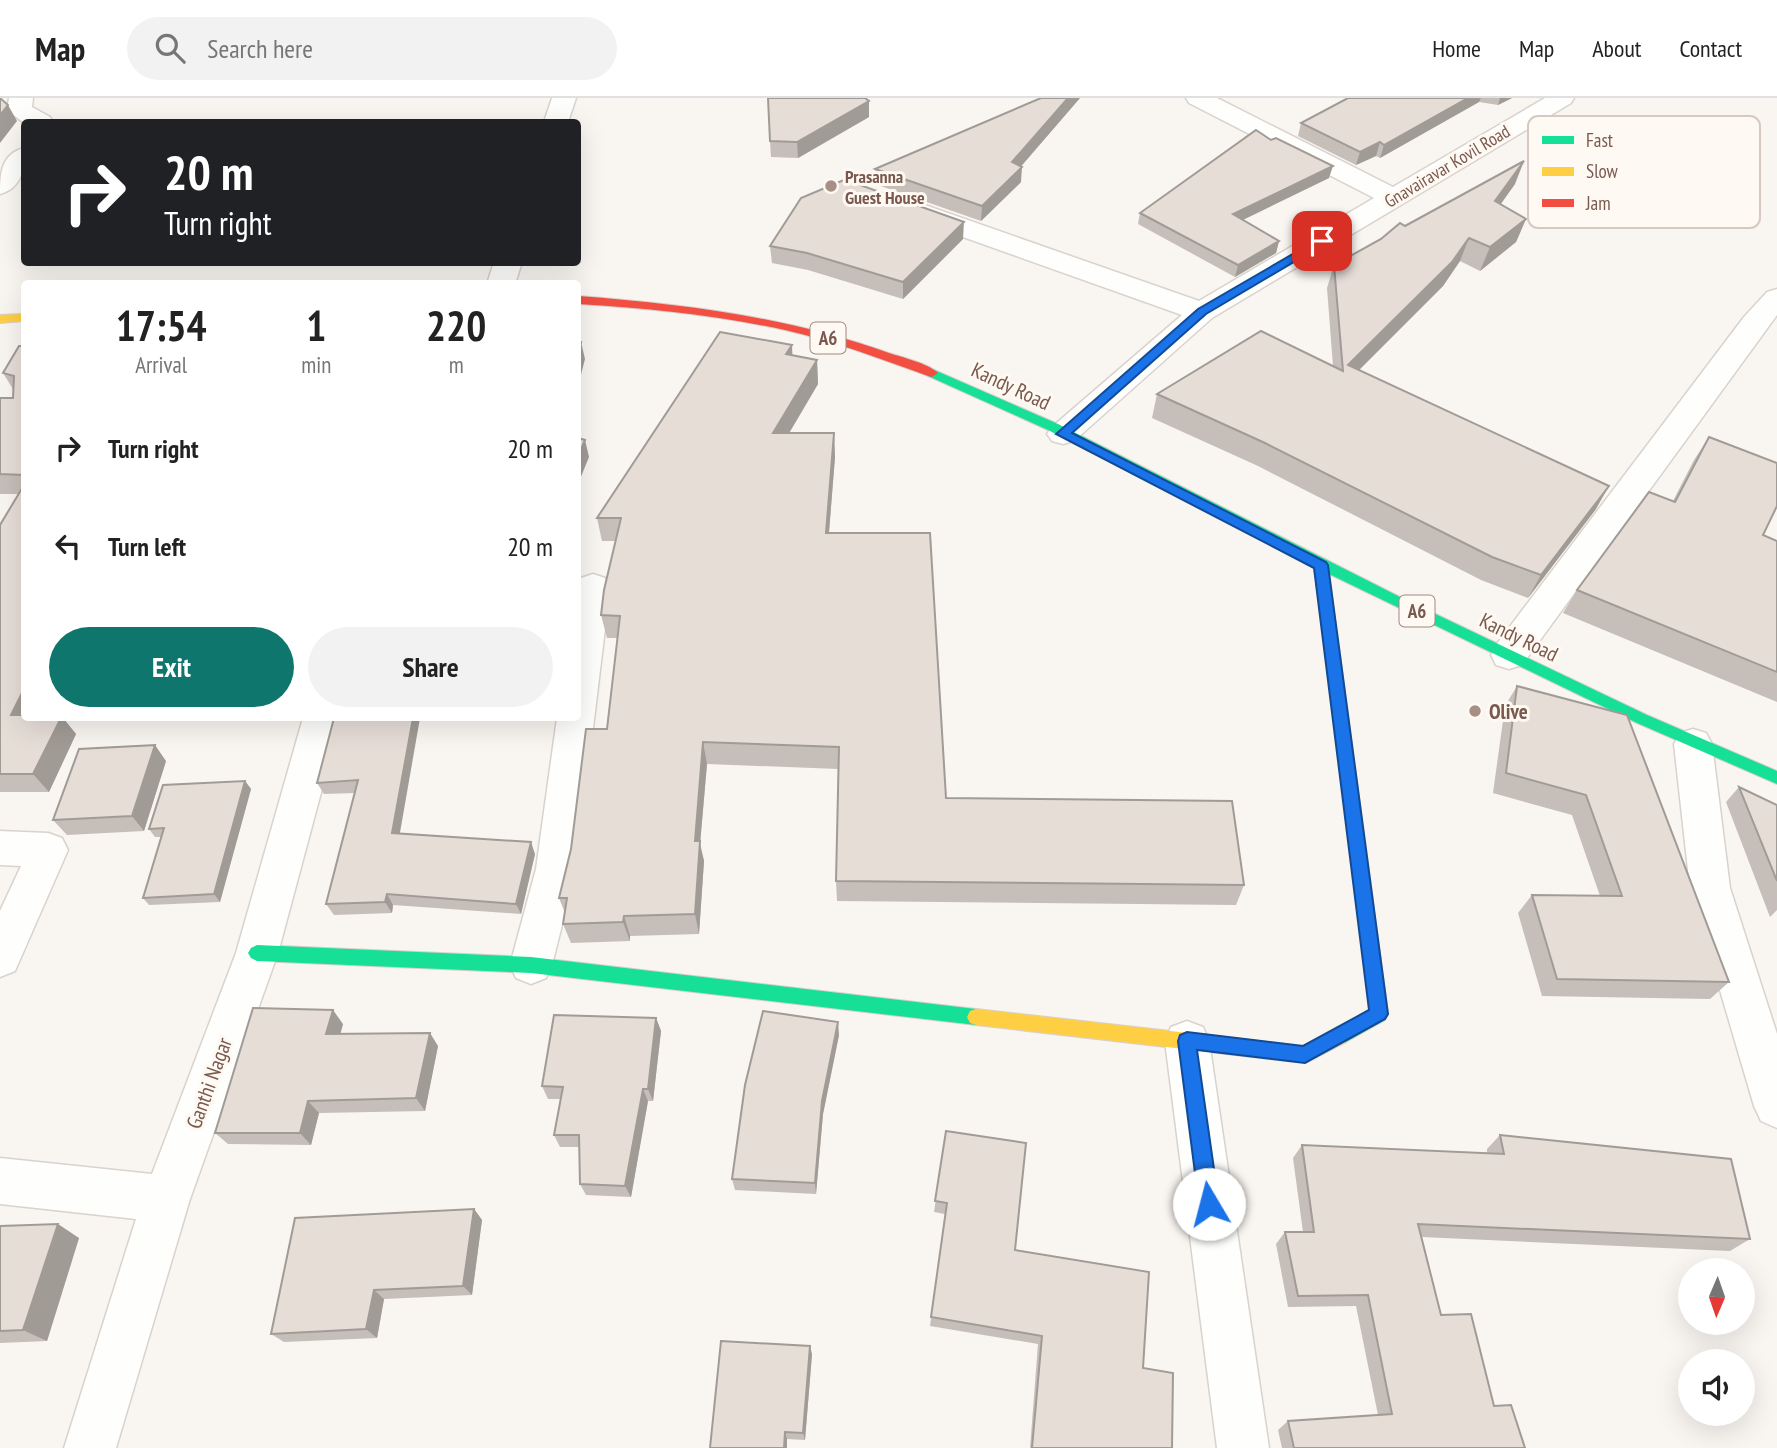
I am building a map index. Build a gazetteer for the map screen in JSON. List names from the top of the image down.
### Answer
{
  "streets": {
    "main road": ["A6", "Kandy Road"],
    "street": ["Gnavairavar Kovil Road", "Ganthi Nagar"]
  },
  "crossings": [
    ["Gnavairavar Kovil Road", "Kandy Road"]
  ],
  "places": ["Prasanna Guest House", "Olive"],
  "legend": ["Fast", "Slow", "Jam"],
  "north": "bottom",
  "page": {
    "header": "Map",
    "search": "Search here",
    "nav": [
      "Home",
      "Map",
      "About",
      "Contact"
    ],
    "turn": ["20 m", "Turn right"],
    "eta": [
      "17:54",
      "Arrival",
      "1",
      "min",
      "220",
      "m"
    ],
    "list": [
      {
        "name": "Turn right",
        "value": "20 m"
      },
      {
        "name": "Turn left",
        "value": "20 m"
      }
    ],
    "buttons": ["Exit", "Share"]
  }
}
